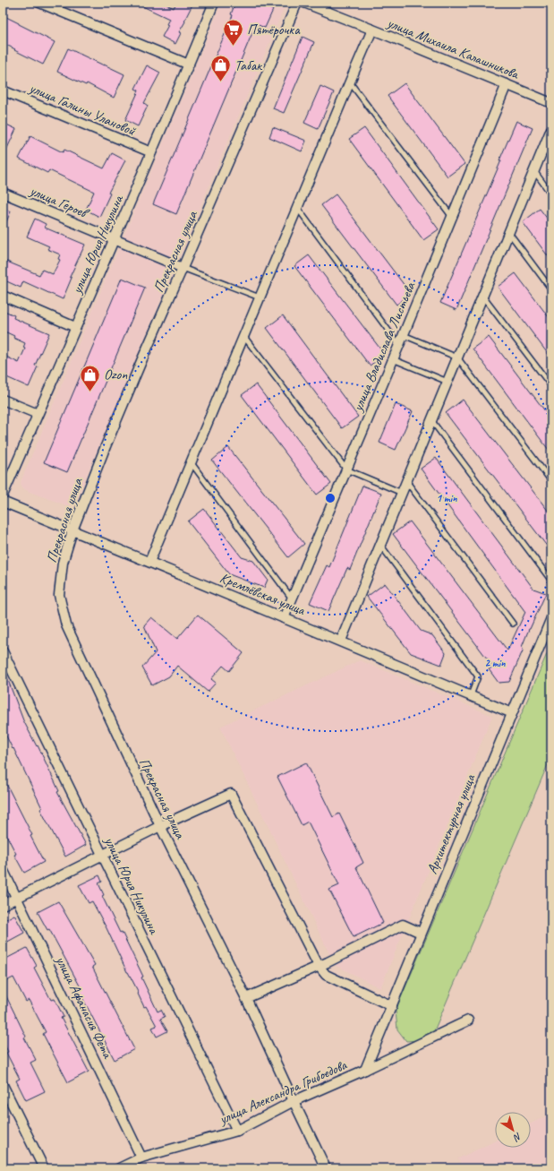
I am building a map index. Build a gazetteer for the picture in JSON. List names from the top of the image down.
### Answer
{
  "streets": {
    "street": [
      "улица Михаила Калашникова",
      "улица Галины Улановой",
      "улица Героев",
      "улица Юрия Никулина",
      "Прекрасная улица",
      "улица Владислава Листьева",
      "Кремлёвская улица",
      "Архитектурная улица",
      "улица Афанасия Фета",
      "улица Александра Грибоедова"
    ]
  },
  "crossings": [
    ["улица Михаила Калашникова", "улица Владислава Листьева"],
    ["улица Галины Улановой", "улица Юрия Никулина"],
    ["улица Героев", "улица Юрия Никулина"],
    ["улица Героев", "Прекрасная улица"],
    ["улица Юрия Никулина", "улица Александра Грибоедова"],
    ["Прекрасная улица", "Кремлёвская улица"],
    ["Прекрасная улица", "улица Александра Грибоедова"],
    ["улица Владислава Листьева", "Кремлёвская улица"],
    ["Кремлёвская улица", "Архитектурная улица"],
    ["Архитектурная улица", "улица Александра Грибоедова"],
    ["улица Афанасия Фета", "улица Александра Грибоедова"]
  ],
  "places": {
    "supermarket": ["Пятёрочка"],
    "shop": ["Табак", "Ozon"]
  },
  "north": "bottom right",
  "rings": ["1 min", "2 min"]
}
